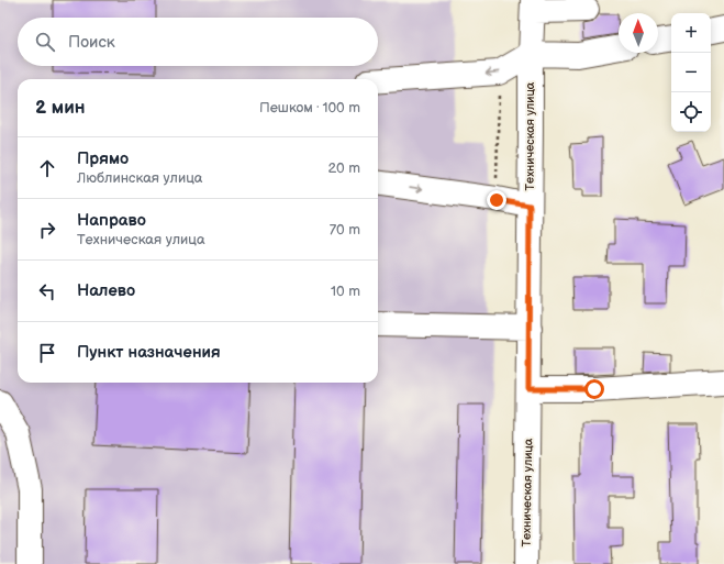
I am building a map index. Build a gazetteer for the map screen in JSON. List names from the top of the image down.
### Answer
{
  "streets": {
    "street": ["Техническая улица"]
  },
  "north": "top",
  "page": {
    "map_buttons": ["+", "−"],
    "search": "Поиск",
    "heading": ["2 мин", "Пешком · 100 m"],
    "list": [
      ["Прямо", "Люблинская улица", "20 m"],
      ["Направо", "Техническая улица", "70 m"],
      ["Налево", "10 m"],
      "Пункт назначения"
    ]
  }
}
